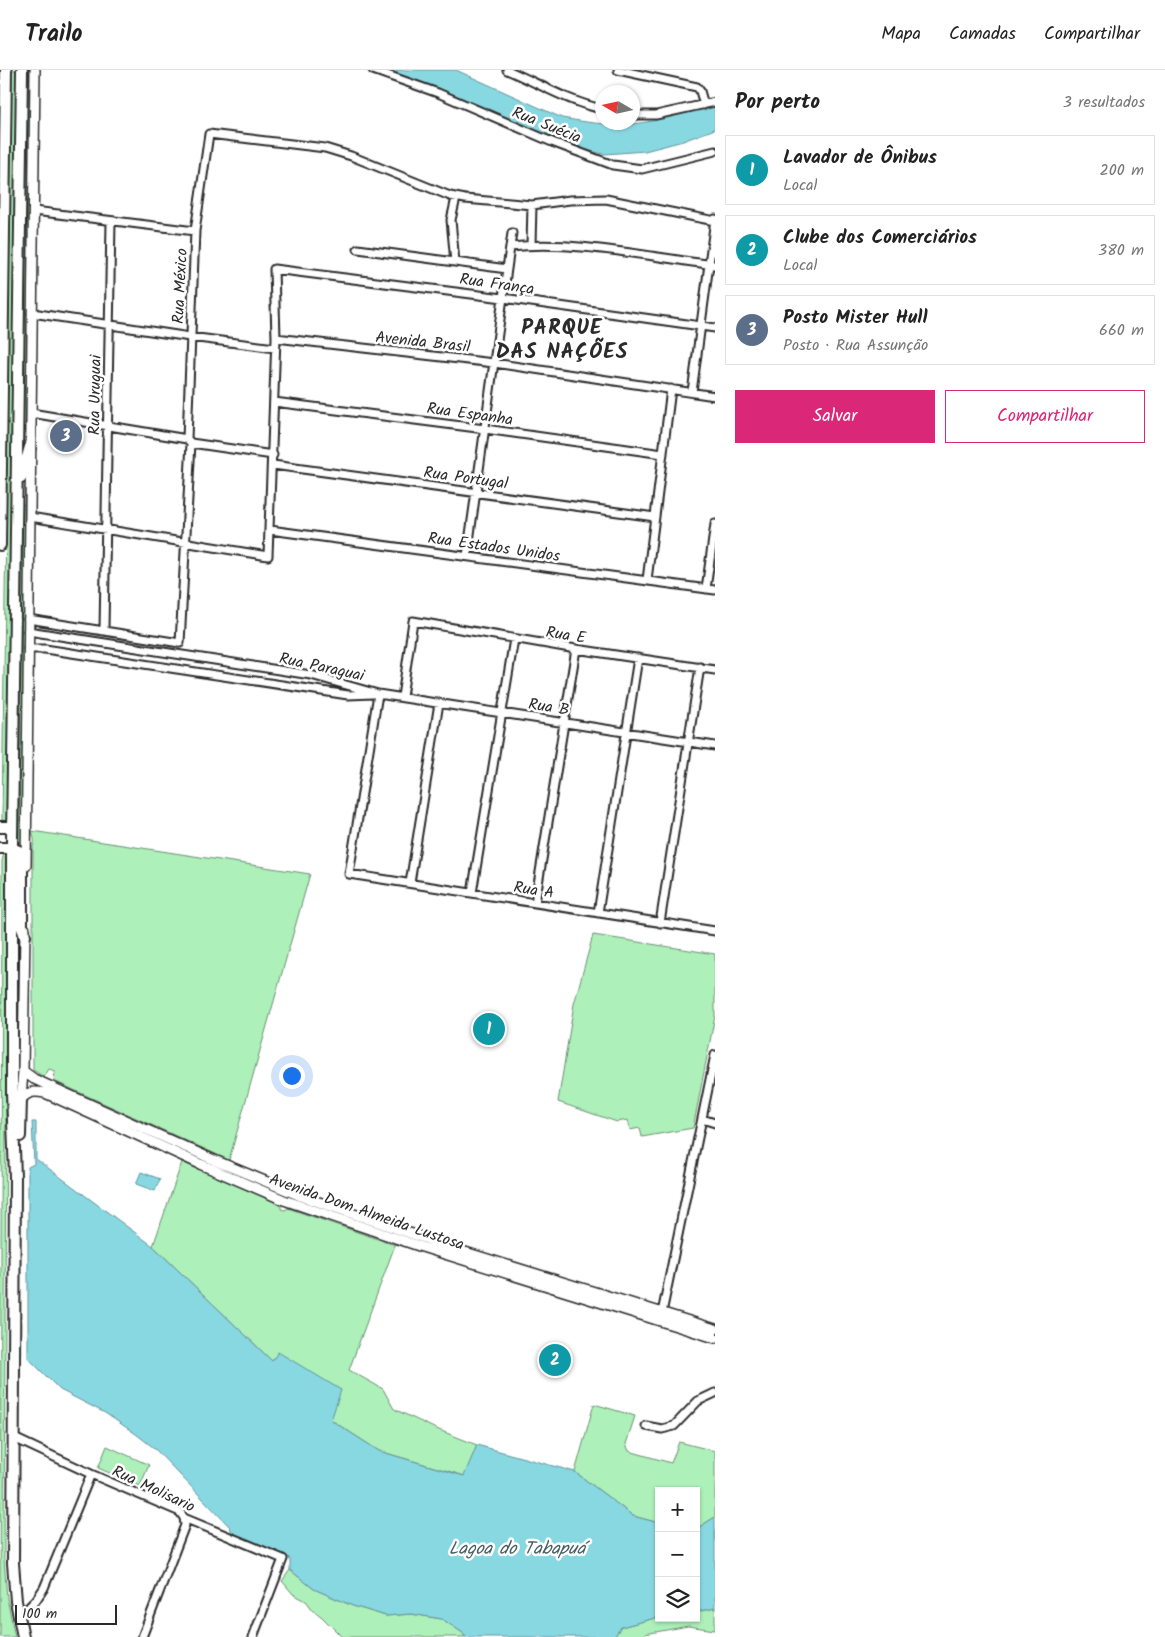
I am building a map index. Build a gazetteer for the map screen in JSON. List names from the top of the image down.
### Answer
{
  "streets": {
    "main road": ["Avenida Dom Almeida Lustosa"],
    "street": [
      "Rua Suécia",
      "Rua França",
      "Rua México",
      "Avenida Brasil",
      "Rua Uruguai",
      "Rua Espanha",
      "Rua Portugal",
      "Rua Estados Unidos",
      "Rua E",
      "Rua Paraguai",
      "Rua B",
      "Rua A",
      "Rua Molisario"
    ]
  },
  "crossings": [
    ["Rua França", "Avenida Brasil"],
    ["Rua México", "Rua Uruguai"],
    ["Rua E", "Rua B"],
    ["Rua Paraguai", "Rua B"],
    ["Rua Paraguai", "Rua A"],
    ["Rua B", "Rua A"]
  ],
  "districts": ["PARQUE DAS NAÇÕES"],
  "water": ["Lagoa do Tabapuá"],
  "scale_bar": "100 m",
  "north": "left",
  "page": {
    "header": "Trailo",
    "nav": ["Mapa", "Camadas", "Compartilhar"],
    "heading": ["Por perto", "3 resultados"],
    "list": [
      {
        "mark": "1",
        "name": "Lavador de Ônibus",
        "note": "Local",
        "value": "200 m"
      },
      {
        "mark": "2",
        "name": "Clube dos Comerciários",
        "note": "Local",
        "value": "380 m"
      },
      {
        "mark": "3",
        "name": "Posto Mister Hull",
        "note": "Posto · Rua Assunção",
        "value": "660 m"
      }
    ],
    "buttons": ["Salvar", "Compartilhar"],
    "pins": ["3", "1", "2"],
    "map_buttons": ["+", "−"],
    "scale": "100 m"
  }
}
